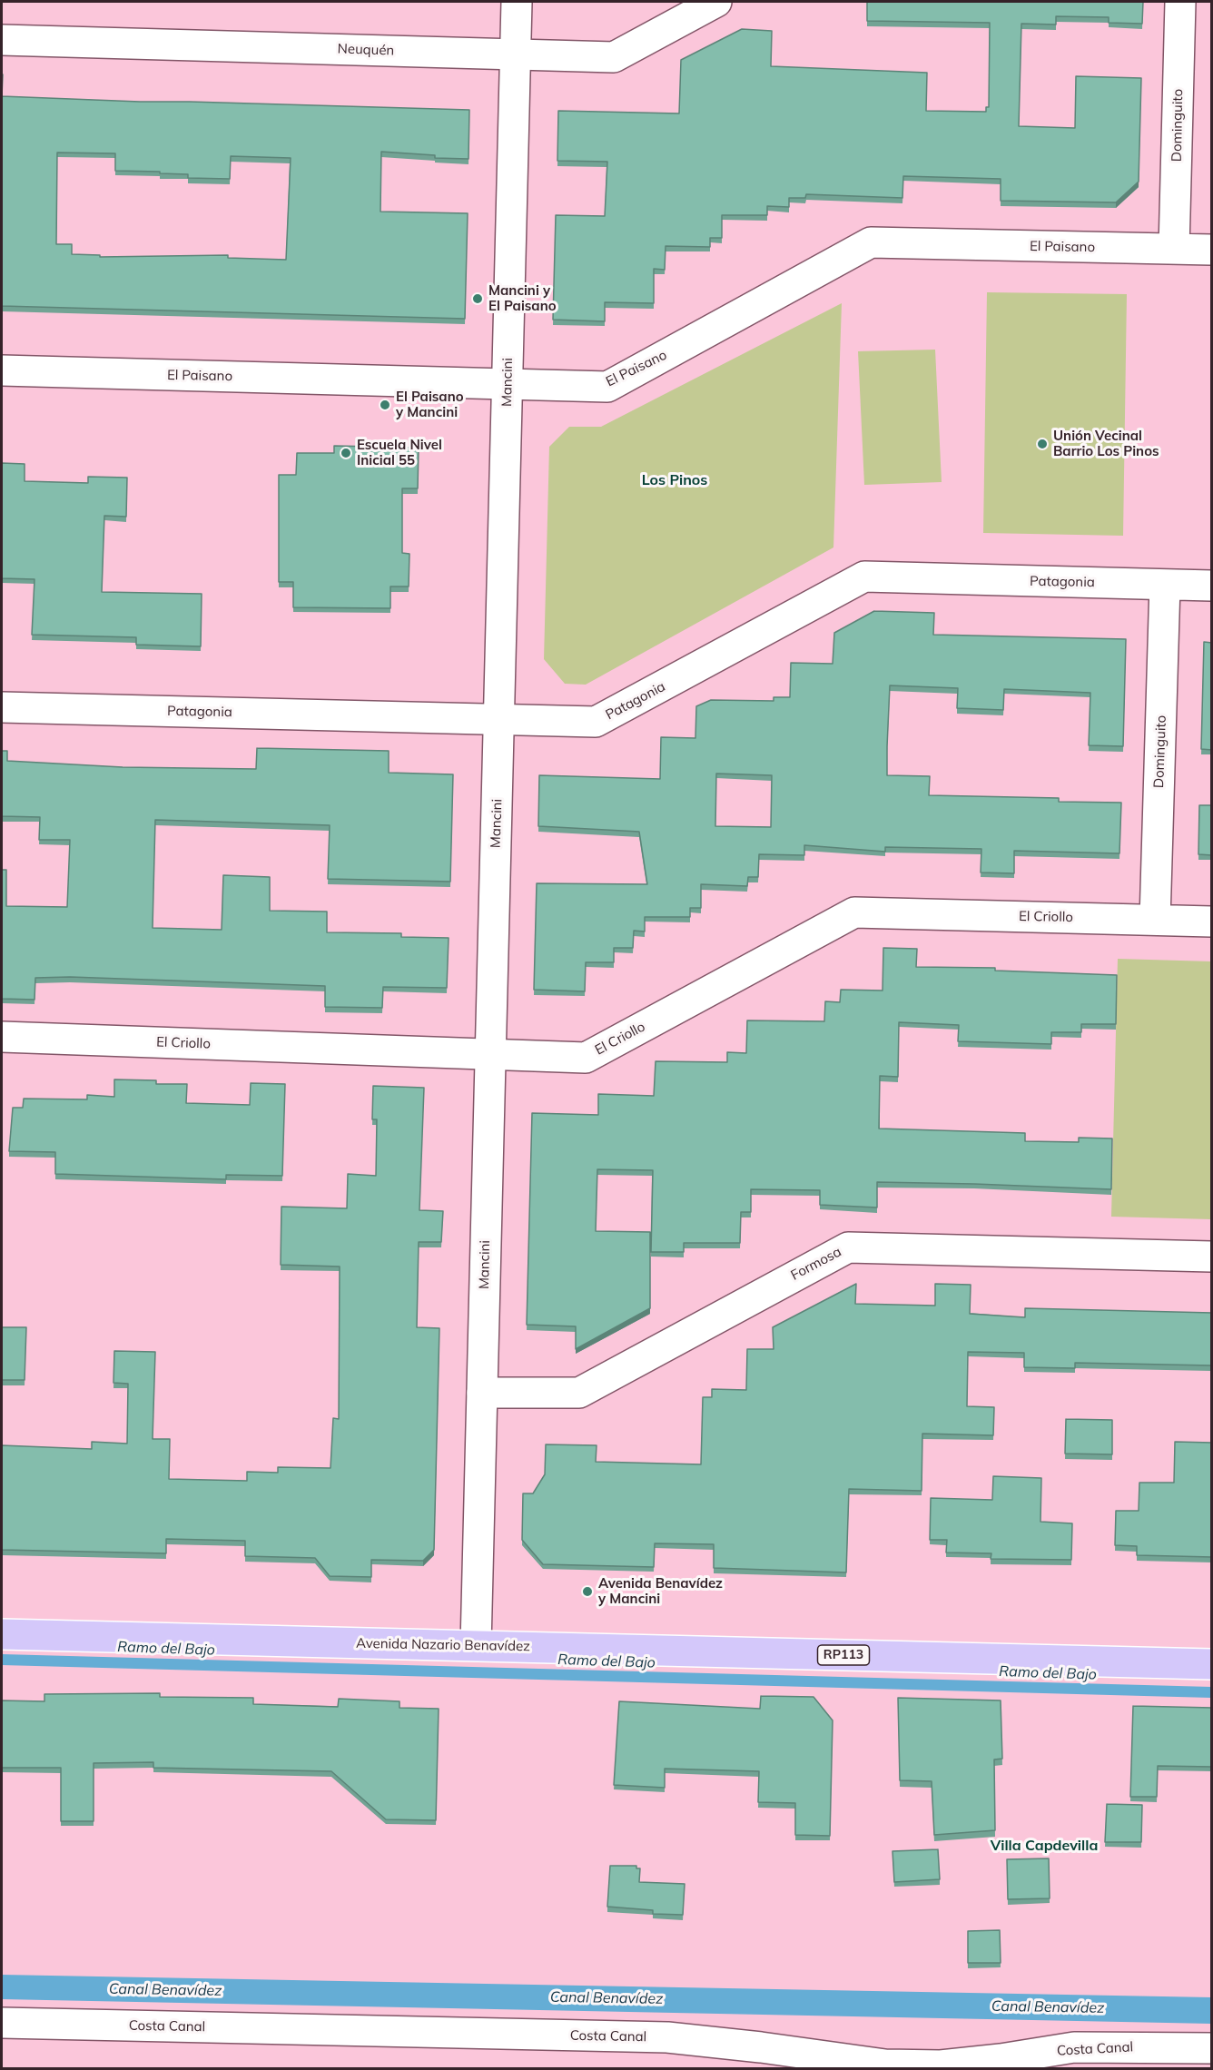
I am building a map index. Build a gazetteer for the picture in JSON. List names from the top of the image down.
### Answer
{
  "streets": {
    "main road": ["Avenida Nazario Benavídez", "RP113"],
    "street": [
      "Neuquén",
      "Dominguito",
      "El Paisano",
      "Mancini",
      "Patagonia",
      "El Criollo",
      "Formosa",
      "Costa Canal"
    ]
  },
  "crossings": [
    ["Neuquén", "Mancini"],
    ["Dominguito", "El Paisano"],
    ["Dominguito", "Patagonia"],
    ["Dominguito", "El Criollo"],
    ["El Paisano", "Mancini"],
    ["Mancini", "Patagonia"],
    ["Mancini", "El Criollo"],
    ["Mancini", "Formosa"],
    ["Mancini", "Avenida Nazario Benavídez"]
  ],
  "districts": ["Los Pinos", "Villa Capdevilla"],
  "water": ["Ramo del Bajo", "Canal Benavídez"],
  "places": [
    "Mancini y El Paisano",
    "El Paisano y Mancini",
    "Unión Vecinal Barrio Los Pinos",
    "Escuela Nivel Inicial 55",
    "Avenida Benavídez y Mancini"
  ]
}
